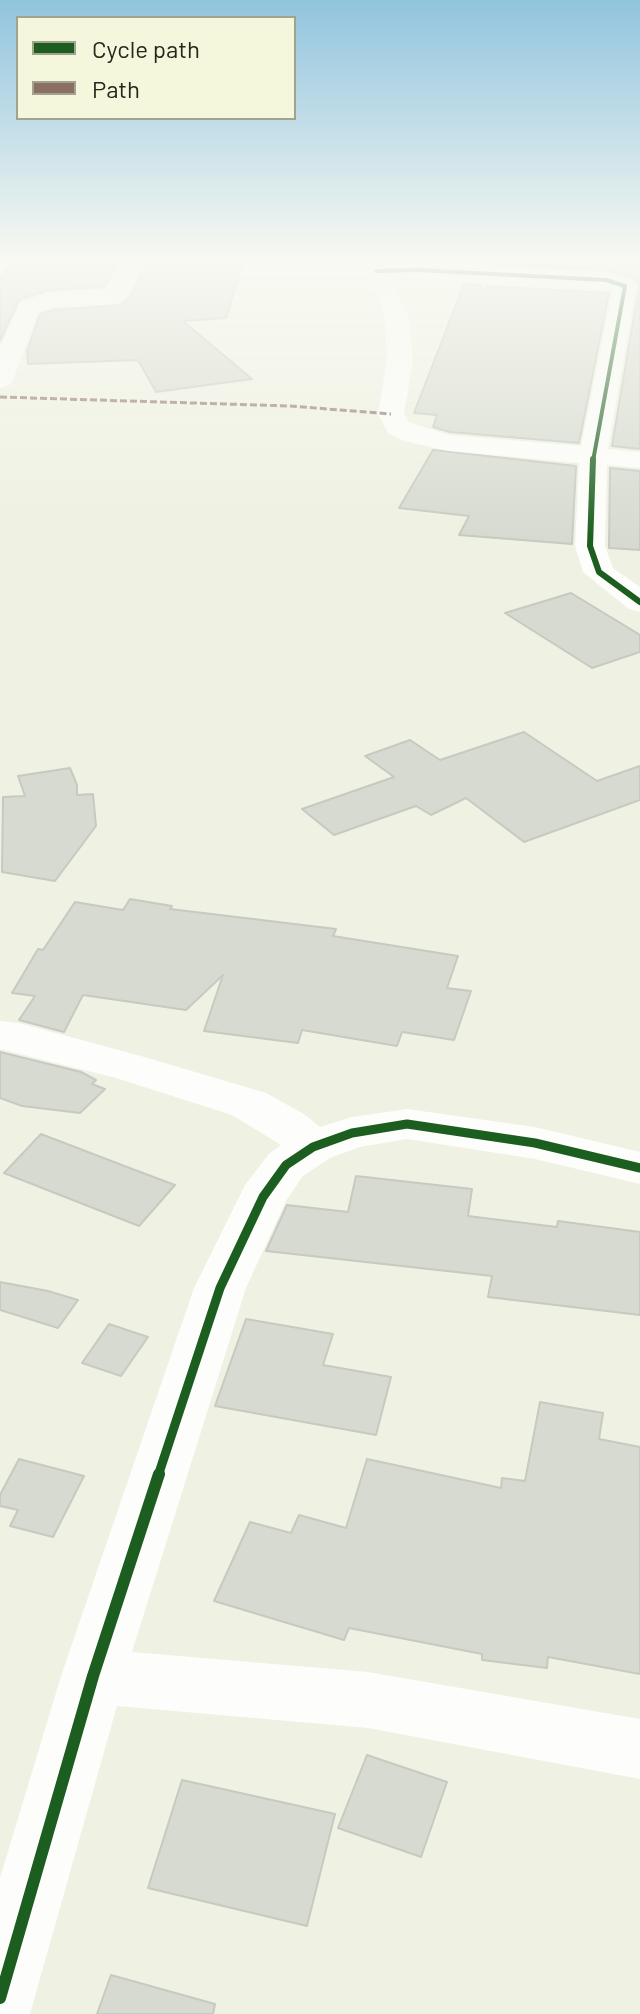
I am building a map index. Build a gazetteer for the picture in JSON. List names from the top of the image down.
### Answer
{
  "legend": ["Cycle path", "Path"]
}
